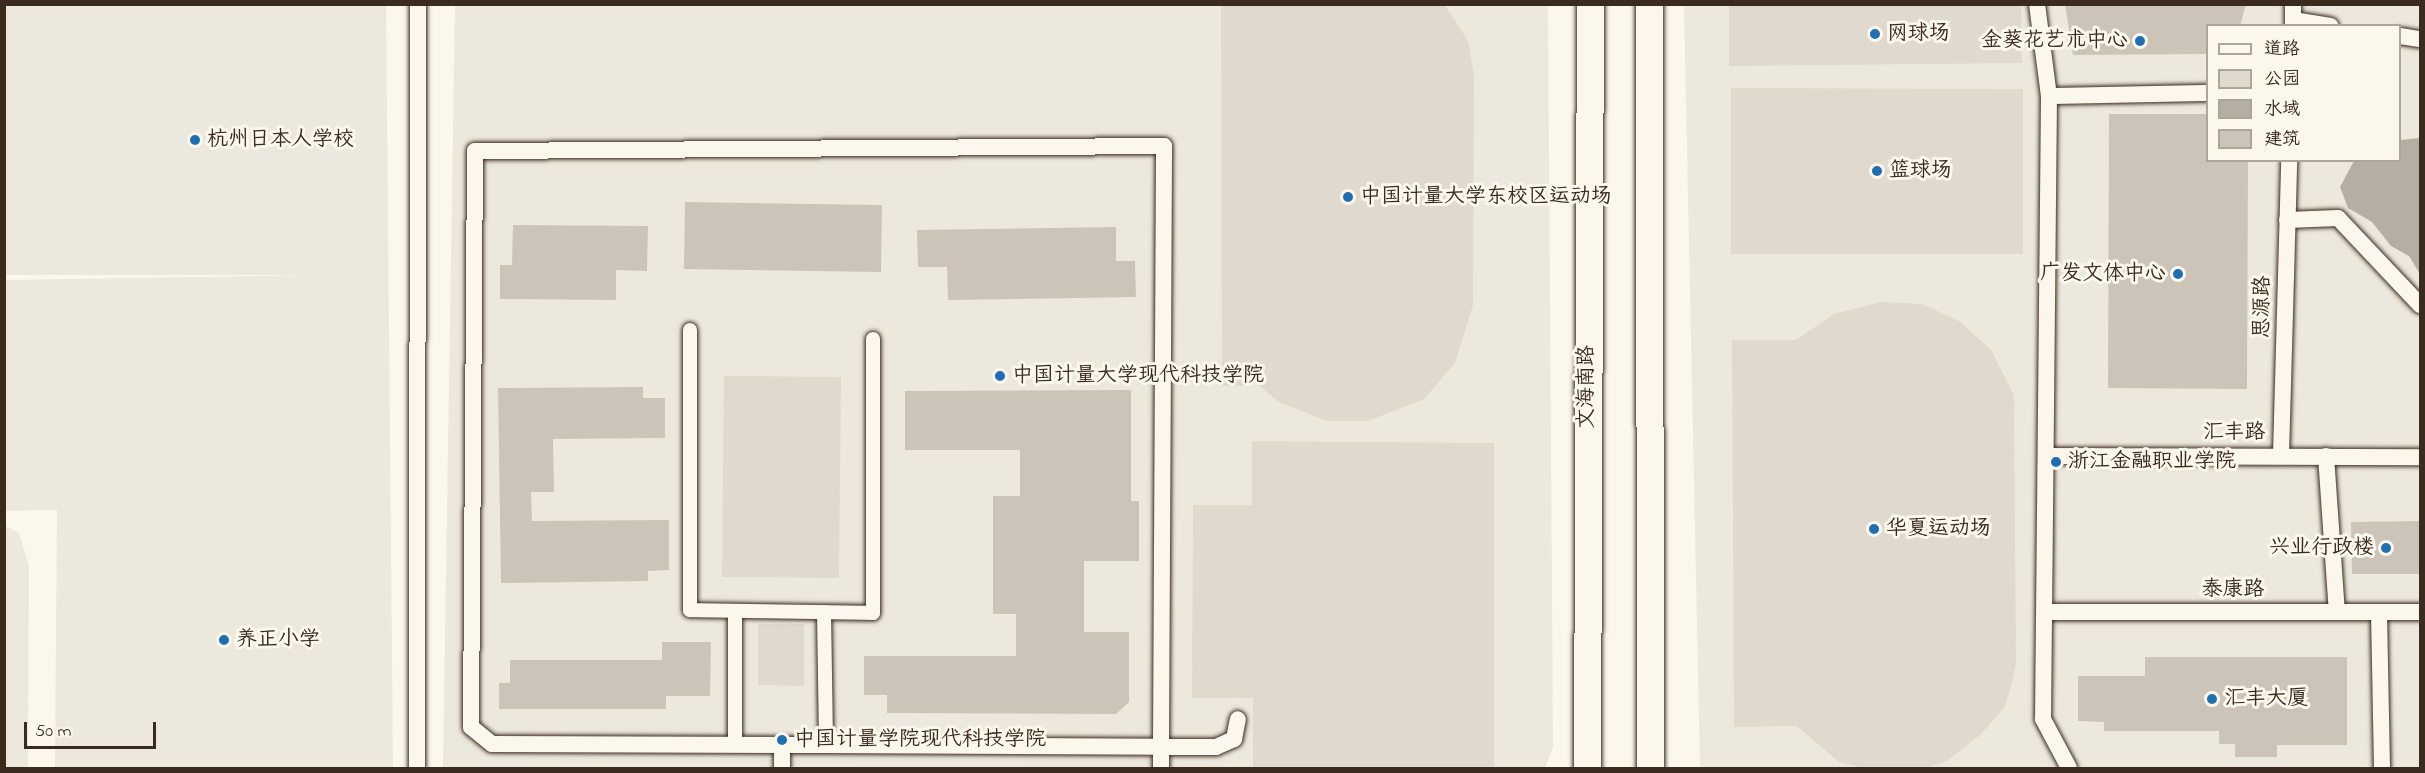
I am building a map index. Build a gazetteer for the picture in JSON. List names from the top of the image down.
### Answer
{
  "streets": {
    "main road": ["文海南路"],
    "street": ["思源路", "汇丰路", "泰康路"]
  },
  "crossings": [
    ["思源路", "汇丰路"]
  ],
  "places": [
    "网球场",
    "金葵花艺术中心",
    "杭州日本人学校",
    "篮球场",
    "中国计量大学东校区运动场",
    "广发文体中心",
    "中国计量大学现代科技学院",
    "浙江金融职业学院",
    "华夏运动场",
    "兴业行政楼",
    "养正小学",
    "汇丰大厦",
    "中国计量学院现代科技学院"
  ],
  "legend": [
    "道路",
    "公园",
    "水域",
    "建筑"
  ],
  "scale_bar": "50 m"
}
